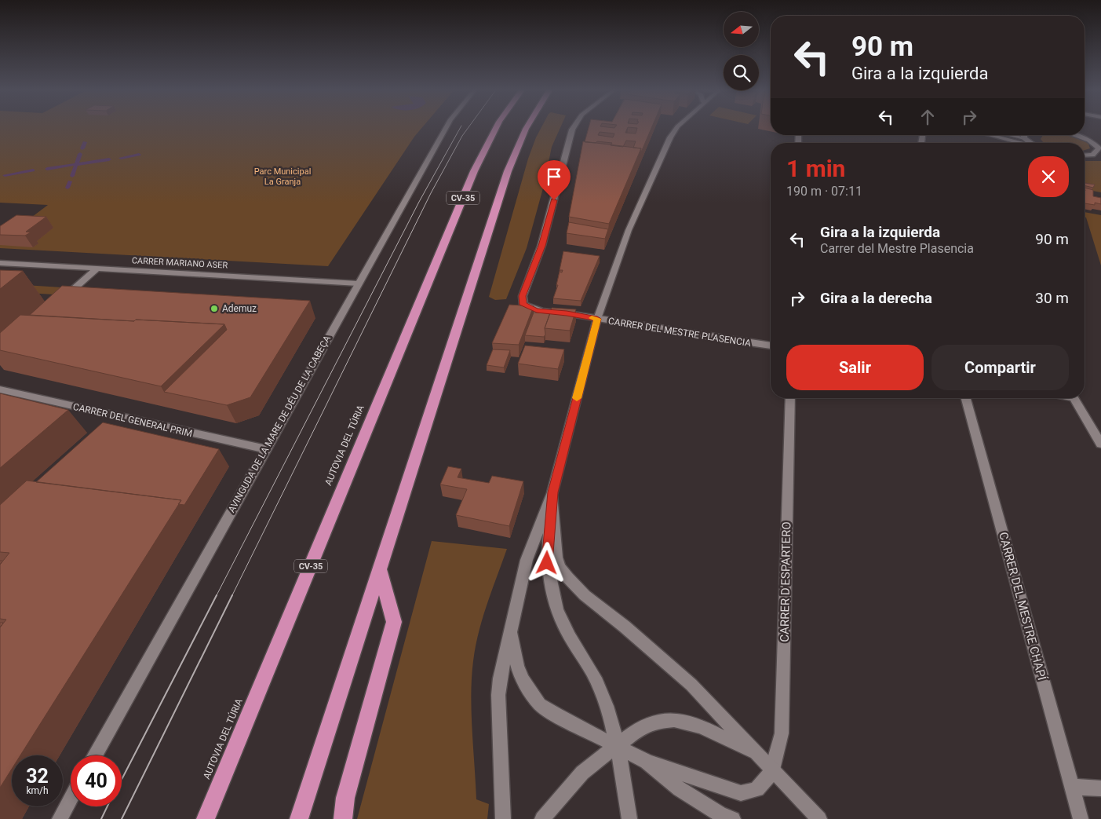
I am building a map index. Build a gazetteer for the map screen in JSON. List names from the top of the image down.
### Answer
{
  "streets": {
    "highway": ["CV-35", "AUTOVIA DEL TÚRIA"],
    "street": [
      "CARRER MARIANO ASER",
      "CARRER DEL MESTRE PLASENCIA",
      "CARRER DEL GENERAL PRIM",
      "AVINGUDA DE LA MARE DE DÉU DE LA CABEÇA",
      "CARRER D'ESPARTERO",
      "CARRER DEL MESTRE CHAPÍ"
    ]
  },
  "crossings": [
    ["CARRER MARIANO ASER", "AVINGUDA DE LA MARE DE DÉU DE LA CABEÇA"],
    ["CARRER DEL GENERAL PRIM", "AVINGUDA DE LA MARE DE DÉU DE LA CABEÇA"]
  ],
  "parks": ["Parc Municipal La Granja"],
  "places": ["Ademuz"],
  "north": "left",
  "page": {
    "turn": ["90 m", "Gira a la izquierda"],
    "heading": ["1 min", "190 m · 07:11"],
    "list": [
      {
        "name": "Gira a la izquierda",
        "note": "Carrer del Mestre Plasencia",
        "value": "90 m"
      },
      {
        "name": "Gira a la derecha",
        "value": "30 m"
      }
    ],
    "buttons": ["Salir", "Compartir"],
    "speed": "32 km/h",
    "limit": "40"
  }
}
